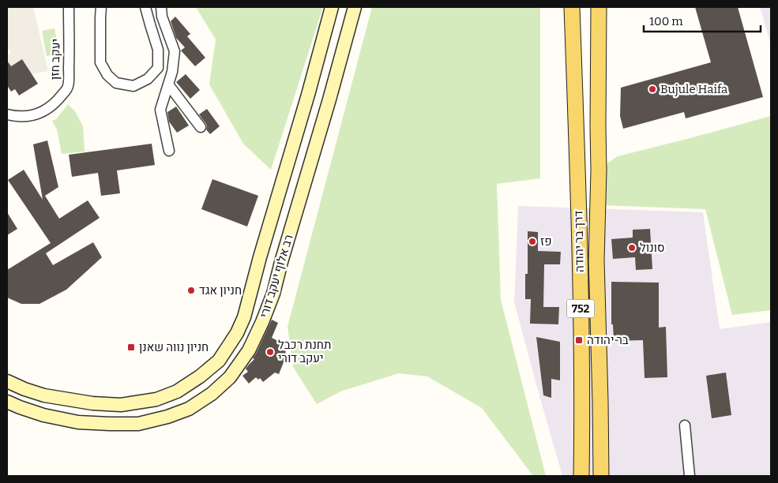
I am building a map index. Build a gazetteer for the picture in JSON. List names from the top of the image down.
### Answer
{
  "streets": {
    "main road": ["דרך בר יהודה", "רב אלוף יעקב דורי", "752"],
    "street": ["יעקב חזן"]
  },
  "places": {
    "other": [
      "Bujule Haifa",
      "פז",
      "סונול",
      "חניון אגד",
      "תחנת רכבל יעקב דורי"
    ],
    "transit": ["בר יהודה", "חניון נווה שאנן"]
  },
  "scale_bar": "100 m"
}
